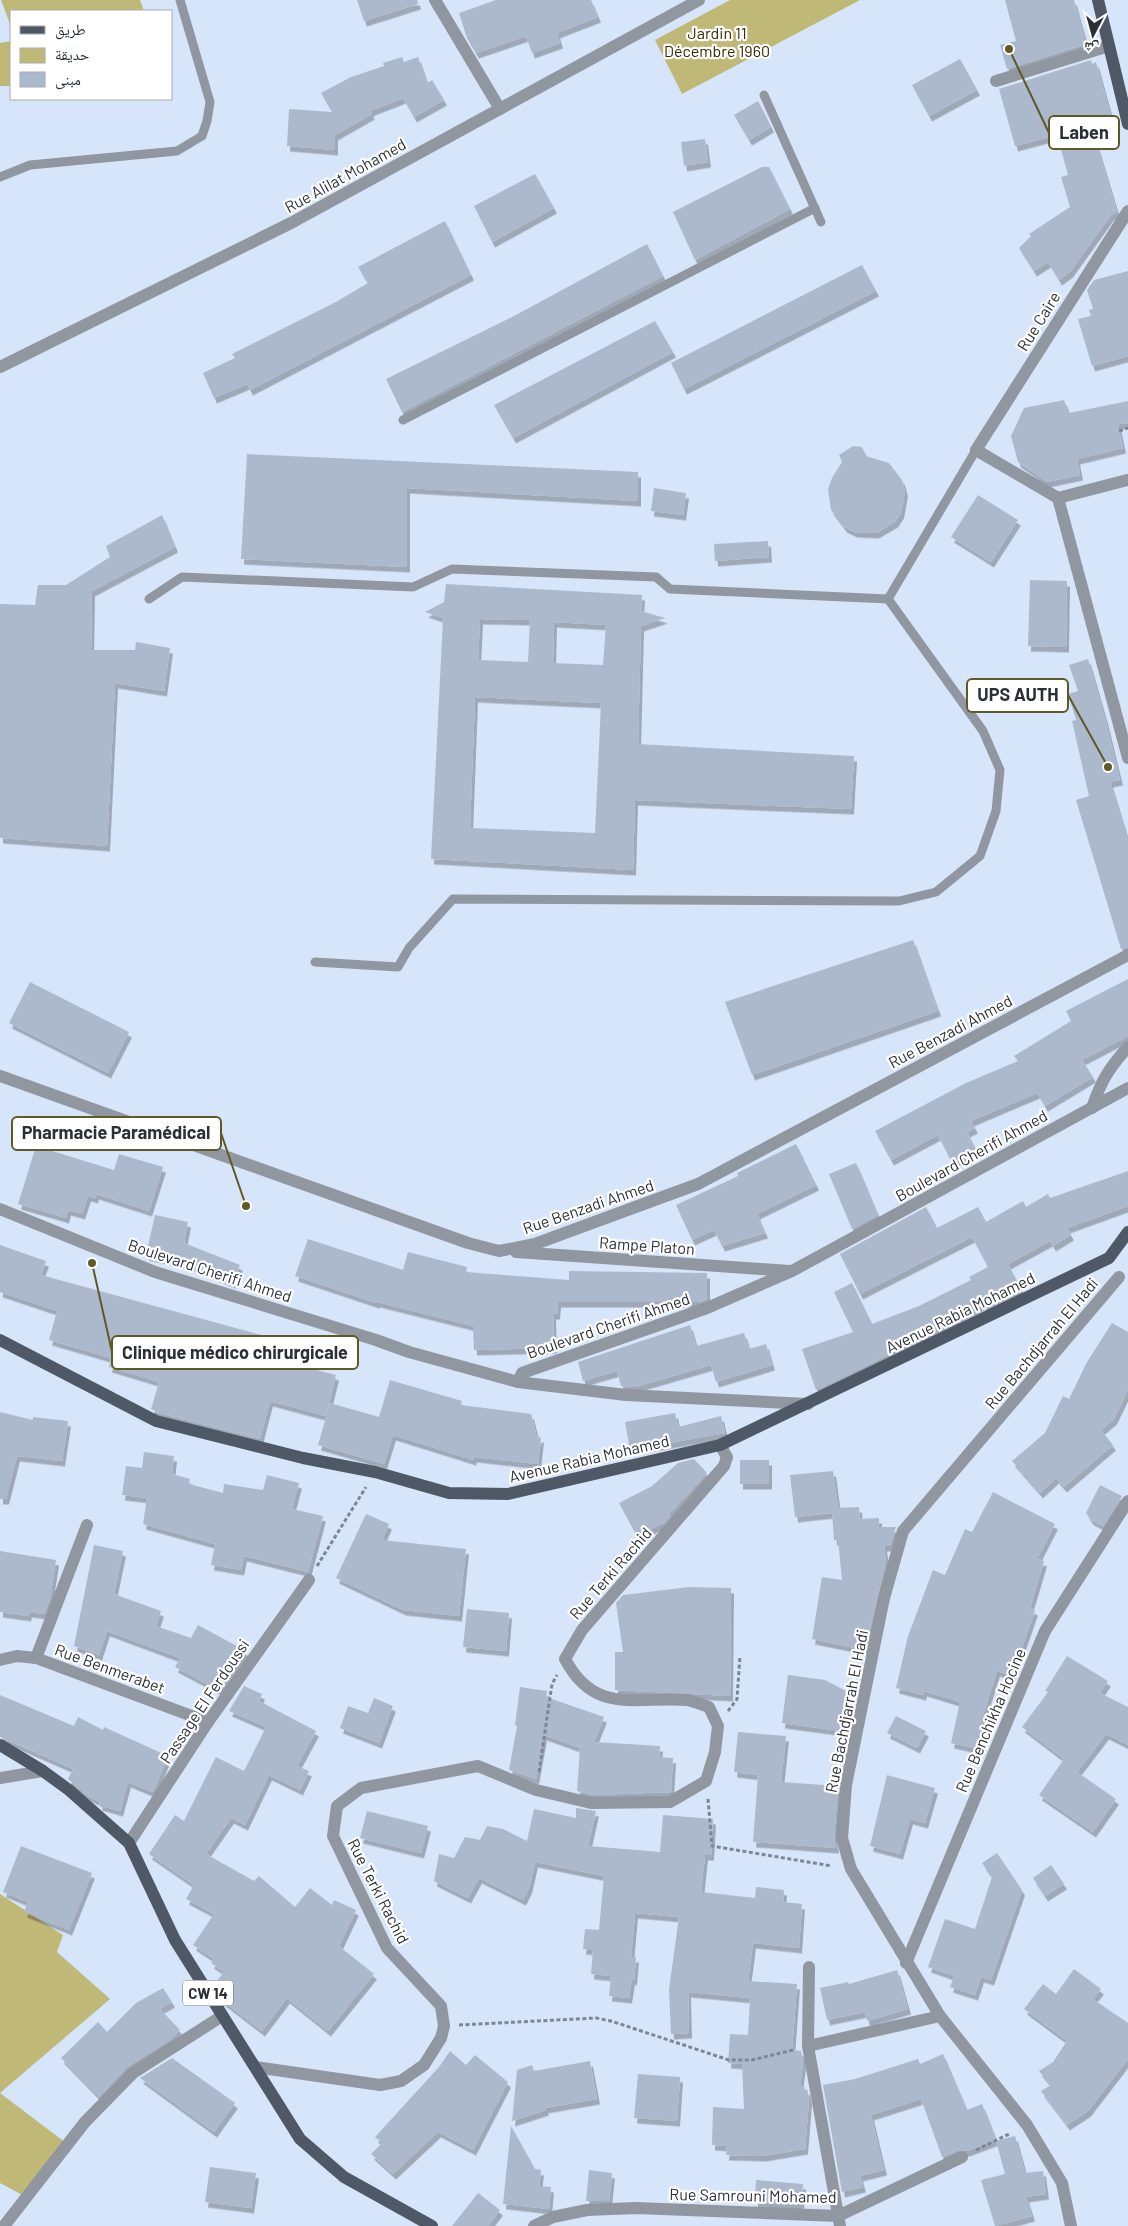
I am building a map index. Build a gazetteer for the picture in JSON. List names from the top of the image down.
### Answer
{
  "streets": {
    "main road": ["Avenue Rabia Mohamed", "CW 14"],
    "street": [
      "Rue Alilat Mohamed",
      "Rue Caire",
      "Rue Benzadi Ahmed",
      "Boulevard Cherifi Ahmed",
      "Rampe Platon",
      "Rue Bachdjarrah El Hadi",
      "Rue Terki Rachid",
      "Rue Benmerabet",
      "Passage El Ferdoussi",
      "Rue Benchikha Hocine",
      "Rue Samrouni Mohamed"
    ]
  },
  "crossings": [
    ["Rue Benzadi Ahmed", "Rampe Platon"],
    ["Boulevard Cherifi Ahmed", "Rampe Platon"],
    ["Avenue Rabia Mohamed", "Rue Terki Rachid"],
    ["Rue Bachdjarrah El Hadi", "Rue Benchikha Hocine"],
    ["Rue Benmerabet", "Passage El Ferdoussi"],
    ["Passage El Ferdoussi", "CW 14"]
  ],
  "parks": ["Jardin 11 Décembre 1960"],
  "places": [
    "Laben",
    "UPS AUTH",
    "Pharmacie Paramédical",
    "Clinique médico chirurgicale"
  ],
  "legend": ["طريق", "حديقة", "مبنى"],
  "north": "bottom"
}
